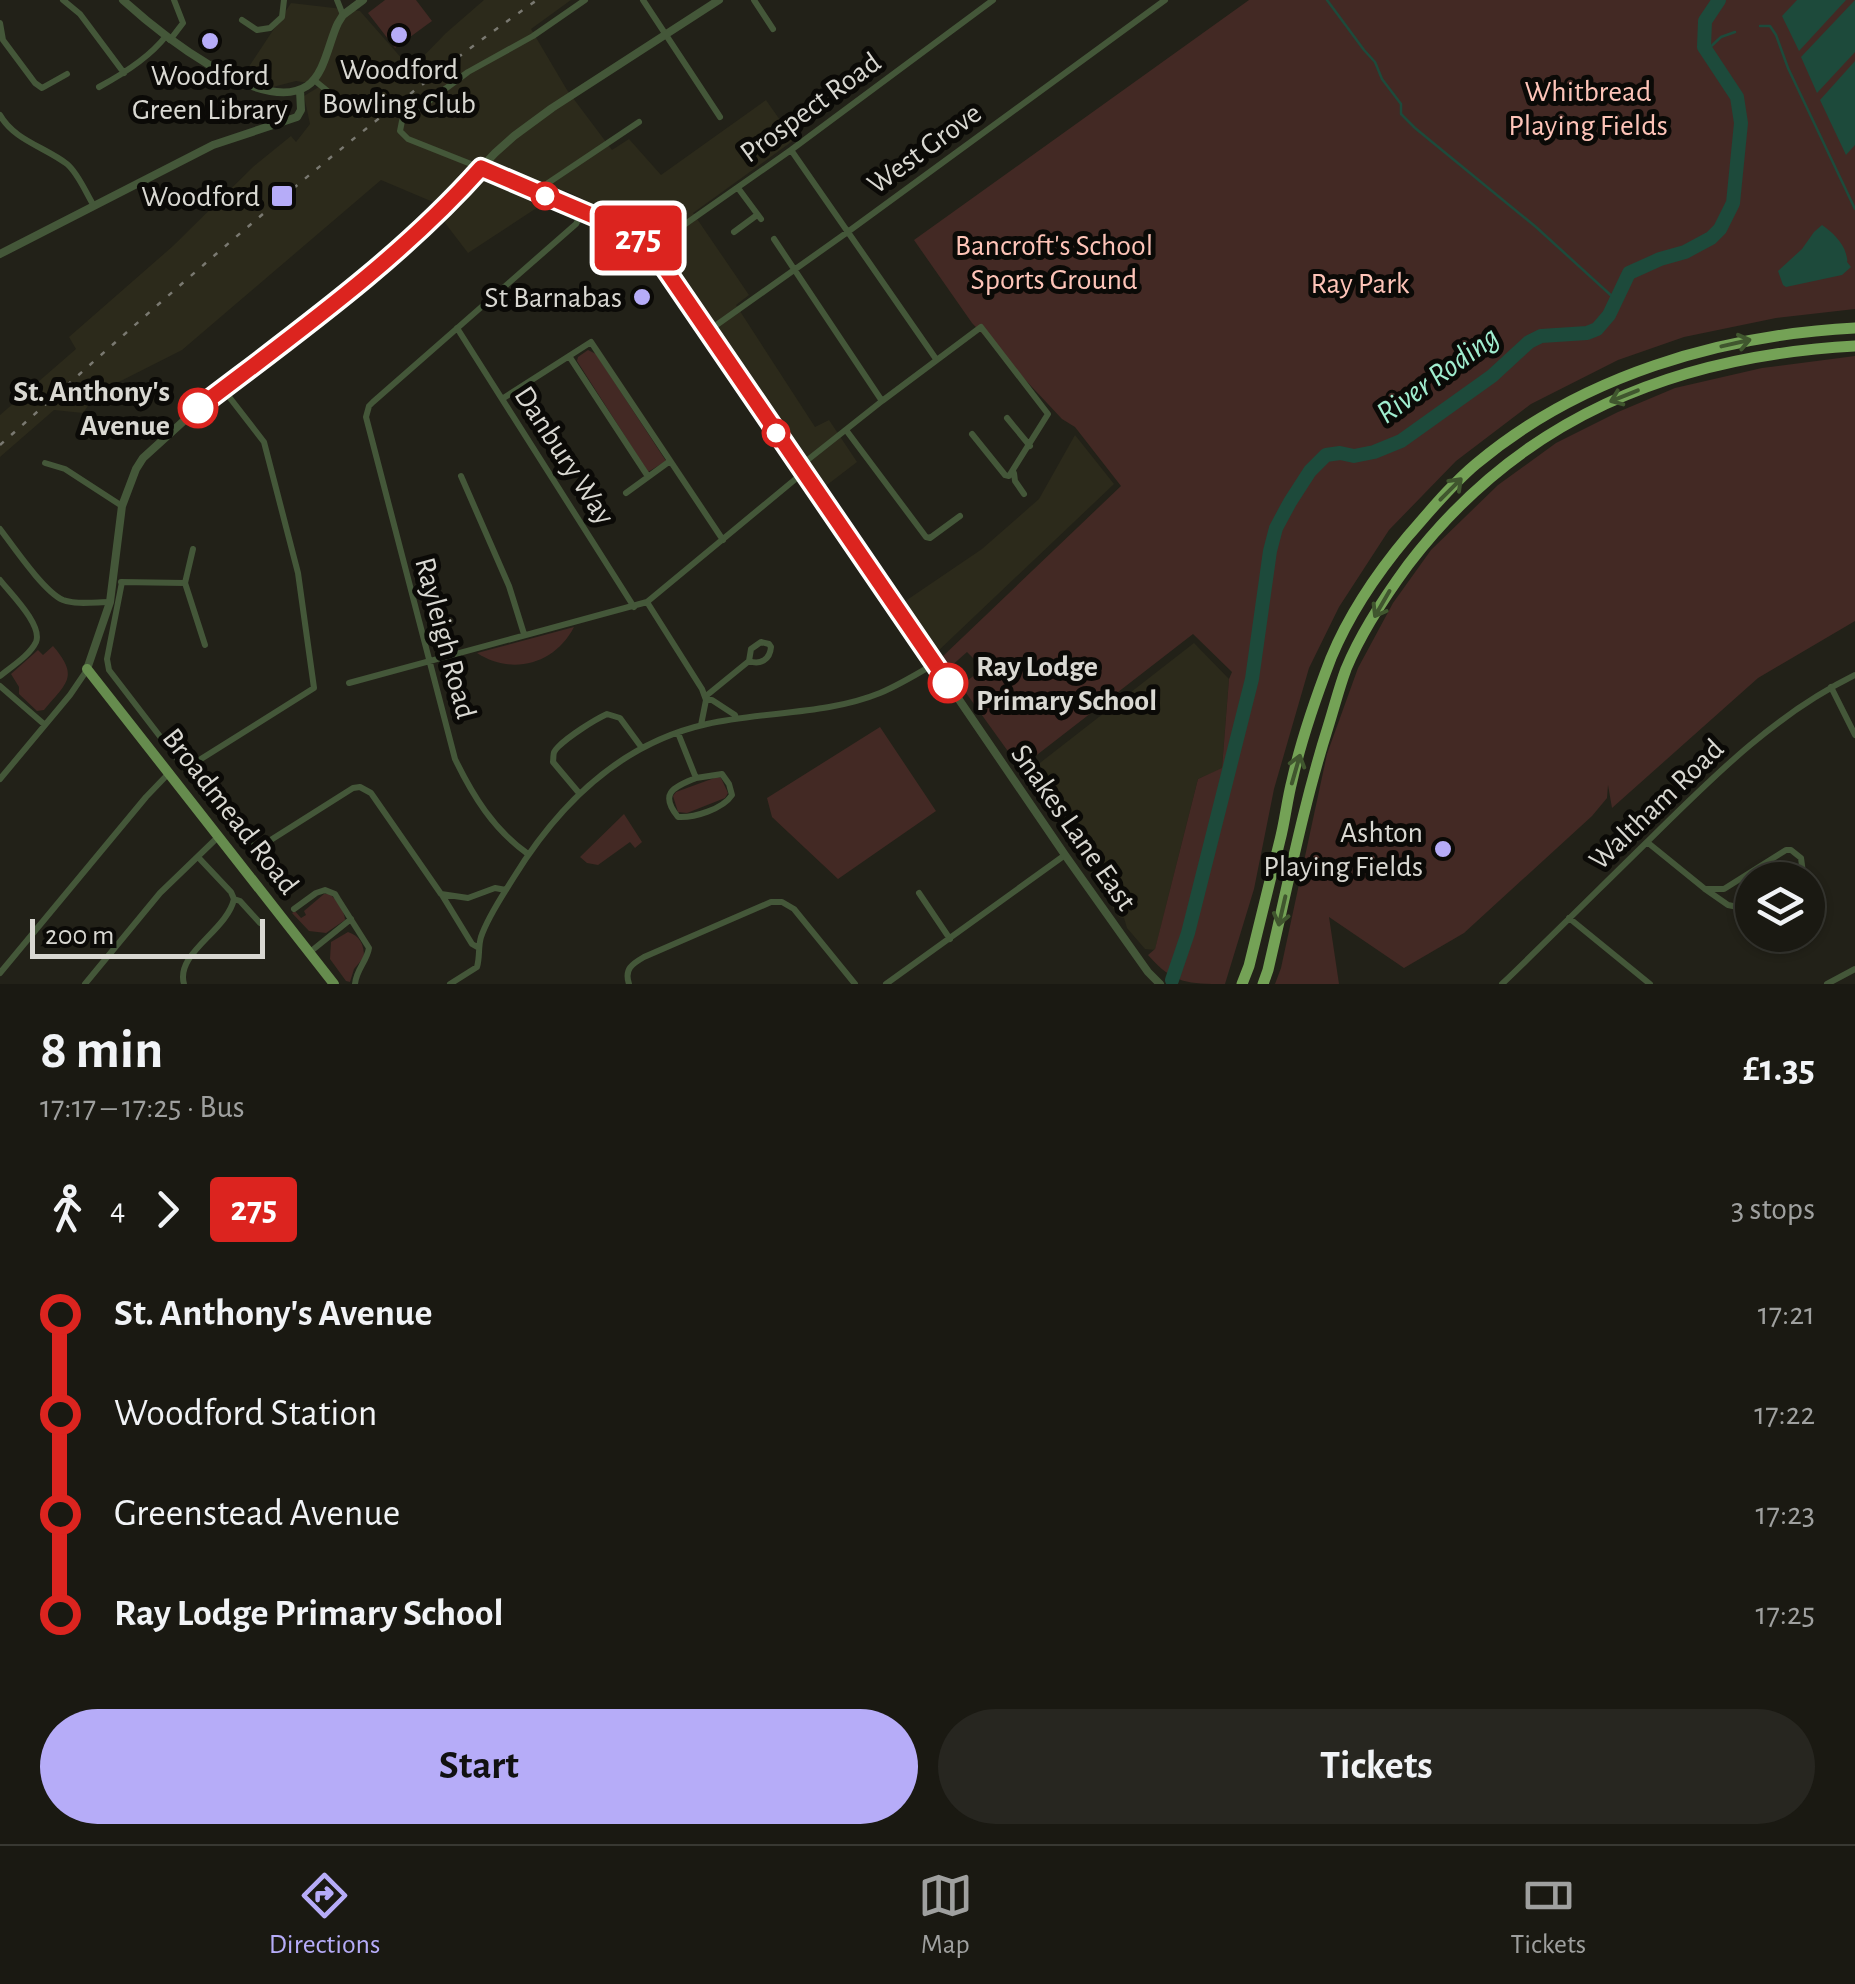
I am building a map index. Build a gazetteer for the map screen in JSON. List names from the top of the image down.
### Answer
{
  "streets": {
    "main road": ["Broadmead Road"],
    "street": [
      "Prospect Road",
      "West Grove",
      "Danbury Way",
      "Rayleigh Road",
      "Waltham Road",
      "Snakes Lane East"
    ]
  },
  "crossings": [
    ["Prospect Road", "Snakes Lane East"],
    ["West Grove", "Snakes Lane East"],
    ["Danbury Way", "Rayleigh Road"]
  ],
  "water": ["River Roding"],
  "parks": ["Whitbread Playing Fields", "Bancroft's School Sports Ground", "Ray Park"],
  "places": {
    "other": [
      "Woodford Bowling Club",
      "Woodford Green Library",
      "St Barnabas",
      "St. Anthony's Avenue",
      "Ray Lodge Primary School",
      "Ashton Playing Fields"
    ],
    "transit": ["Woodford"]
  },
  "lines": ["bus line 275"],
  "scale_bar": "200 m",
  "page": {
    "on_map": "275",
    "scale": "200 m",
    "heading": ["8 min", "17:17 – 17:25 · Bus", "£1.35"],
    "legs": ["4", "275", "3 stops"],
    "list": [
      {
        "name": "St. Anthony's Avenue",
        "value": "17:21"
      },
      {
        "name": "Woodford Station",
        "value": "17:22"
      },
      {
        "name": "Greenstead Avenue",
        "value": "17:23"
      },
      {
        "name": "Ray Lodge Primary School",
        "value": "17:25"
      }
    ],
    "buttons": ["Start", "Tickets"],
    "tabs": ["Directions", "Map", "Tickets"]
  }
}
